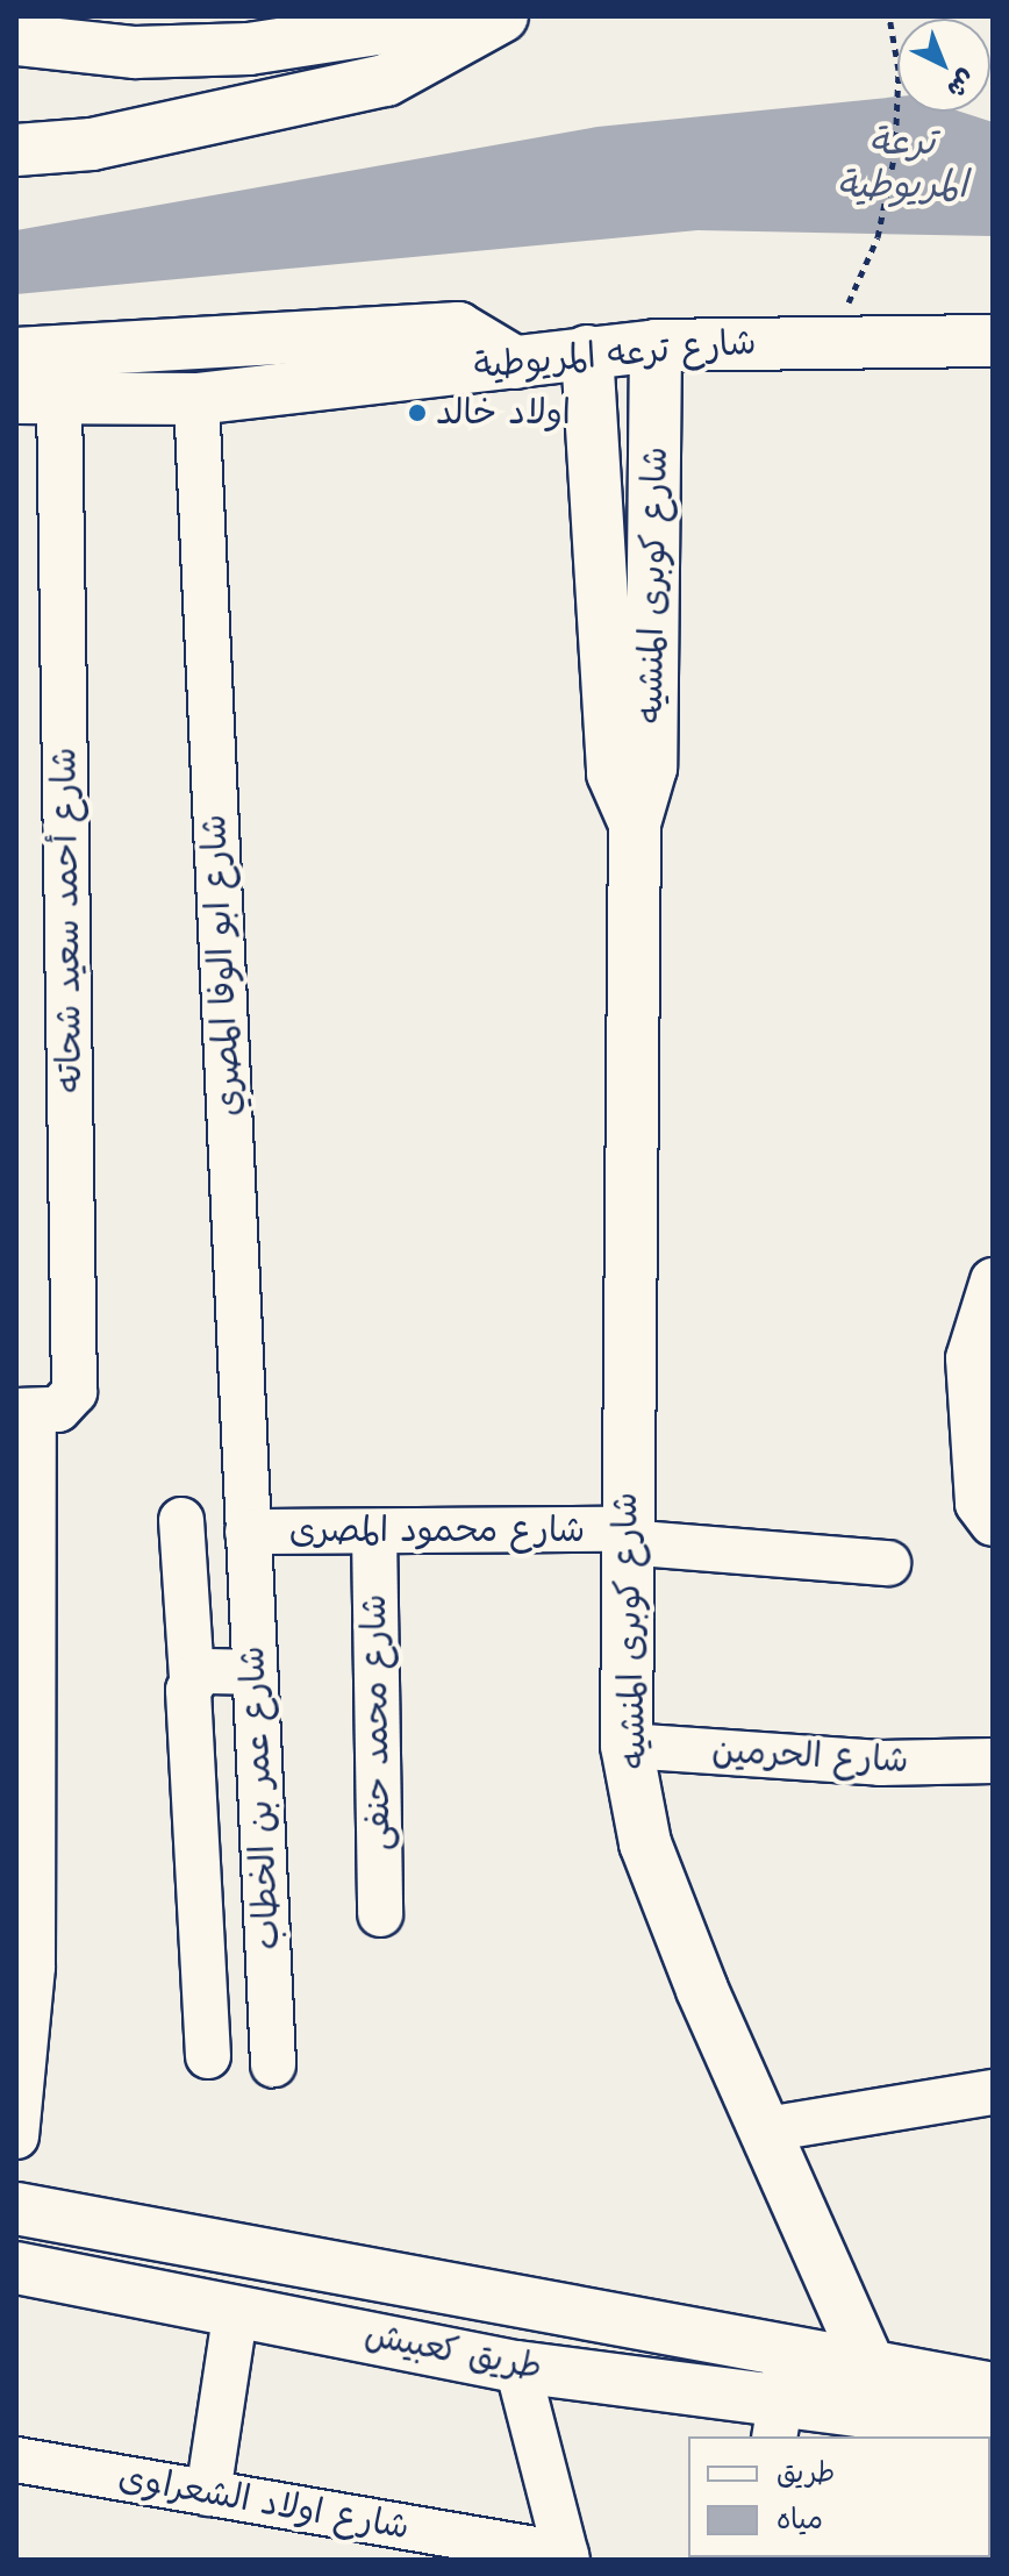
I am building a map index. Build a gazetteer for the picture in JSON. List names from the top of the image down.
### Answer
{
  "streets": {
    "main road": ["شارع ترعه المريوطية", "شارع كوبرى المنشيه", "طريق كعبيش"],
    "street": [
      "شارع أحمد سعيد شحاته",
      "شارع ابو الوفا المصري",
      "شارع محمود المصرى",
      "شارع محمد حنفى",
      "شارع الحرمين",
      "شارع عمر بن الخطاب",
      "شارع اولاد الشعراوى"
    ]
  },
  "crossings": [
    ["شارع ترعه المريوطية", "شارع كوبرى المنشيه"],
    ["شارع ترعه المريوطية", "شارع أحمد سعيد شحاته"],
    ["شارع ترعه المريوطية", "شارع ابو الوفا المصري"],
    ["شارع كوبرى المنشيه", "شارع محمود المصرى"],
    ["شارع كوبرى المنشيه", "شارع الحرمين"],
    ["شارع كوبرى المنشيه", "طريق كعبيش"],
    ["شارع ابو الوفا المصري", "شارع محمود المصرى"],
    ["شارع ابو الوفا المصري", "شارع عمر بن الخطاب"],
    ["شارع محمود المصرى", "شارع محمد حنفى"],
    ["شارع محمود المصرى", "شارع عمر بن الخطاب"]
  ],
  "water": ["ترعة المريوطية"],
  "places": ["اولاد خالد"],
  "legend": ["طريق", "مياه"],
  "north": "bottom right"
}
